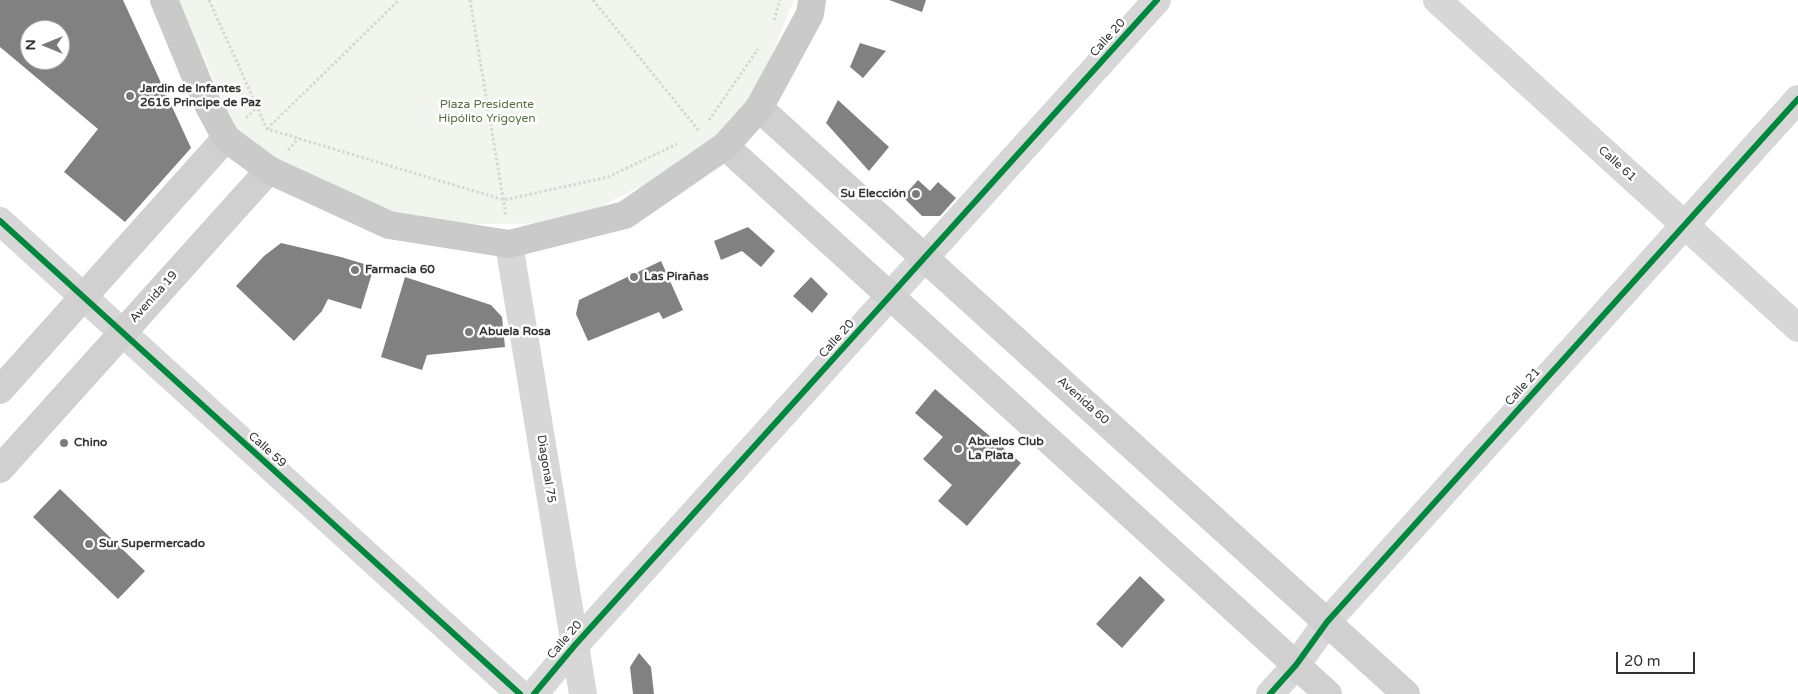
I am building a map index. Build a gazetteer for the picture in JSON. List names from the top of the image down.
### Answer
{
  "streets": {
    "main road": ["Avenida 19", "Avenida 60"],
    "street": [
      "Calle 20",
      "Calle 61",
      "Calle 21",
      "Calle 59",
      "Diagonal 75"
    ]
  },
  "crossings": [
    ["Calle 20", "Avenida 60"],
    ["Calle 20", "Diagonal 75"],
    ["Calle 61", "Calle 21"],
    ["Avenida 19", "Calle 59"],
    ["Calle 21", "Avenida 60"]
  ],
  "parks": ["Plaza Presidente Hipólito Yrigoyen"],
  "places": [
    "Jardin de Infantes 2616 Principe de Paz",
    "Su Elección",
    "Farmacia 60",
    "Las Pirañas",
    "Abuela Rosa",
    "Chino",
    "Abuelos Club La Plata",
    "Sur Supermercado"
  ],
  "scale_bar": "20 m",
  "north": "left"
}
